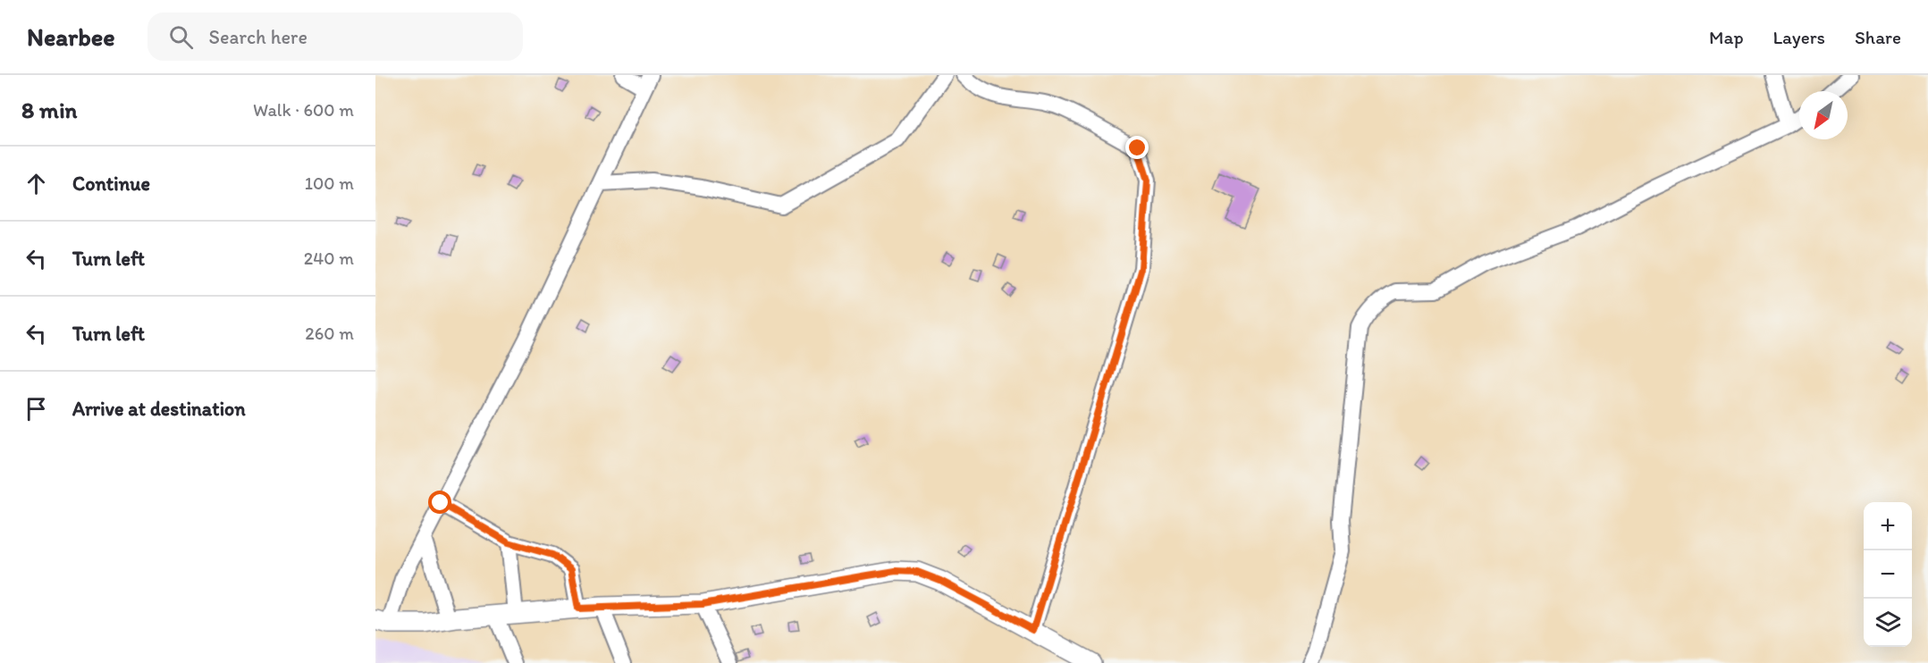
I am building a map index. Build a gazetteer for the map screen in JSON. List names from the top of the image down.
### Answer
{
  "north": "bottom left",
  "page": {
    "header": "Nearbee",
    "search": "Search here",
    "nav": ["Map", "Layers", "Share"],
    "heading": ["8 min", "Walk · 600 m"],
    "list": [
      ["Continue", "100 m"],
      ["Turn left", "240 m"],
      ["Turn left", "260 m"],
      "Arrive at destination"
    ],
    "map_buttons": ["+", "−"]
  }
}
